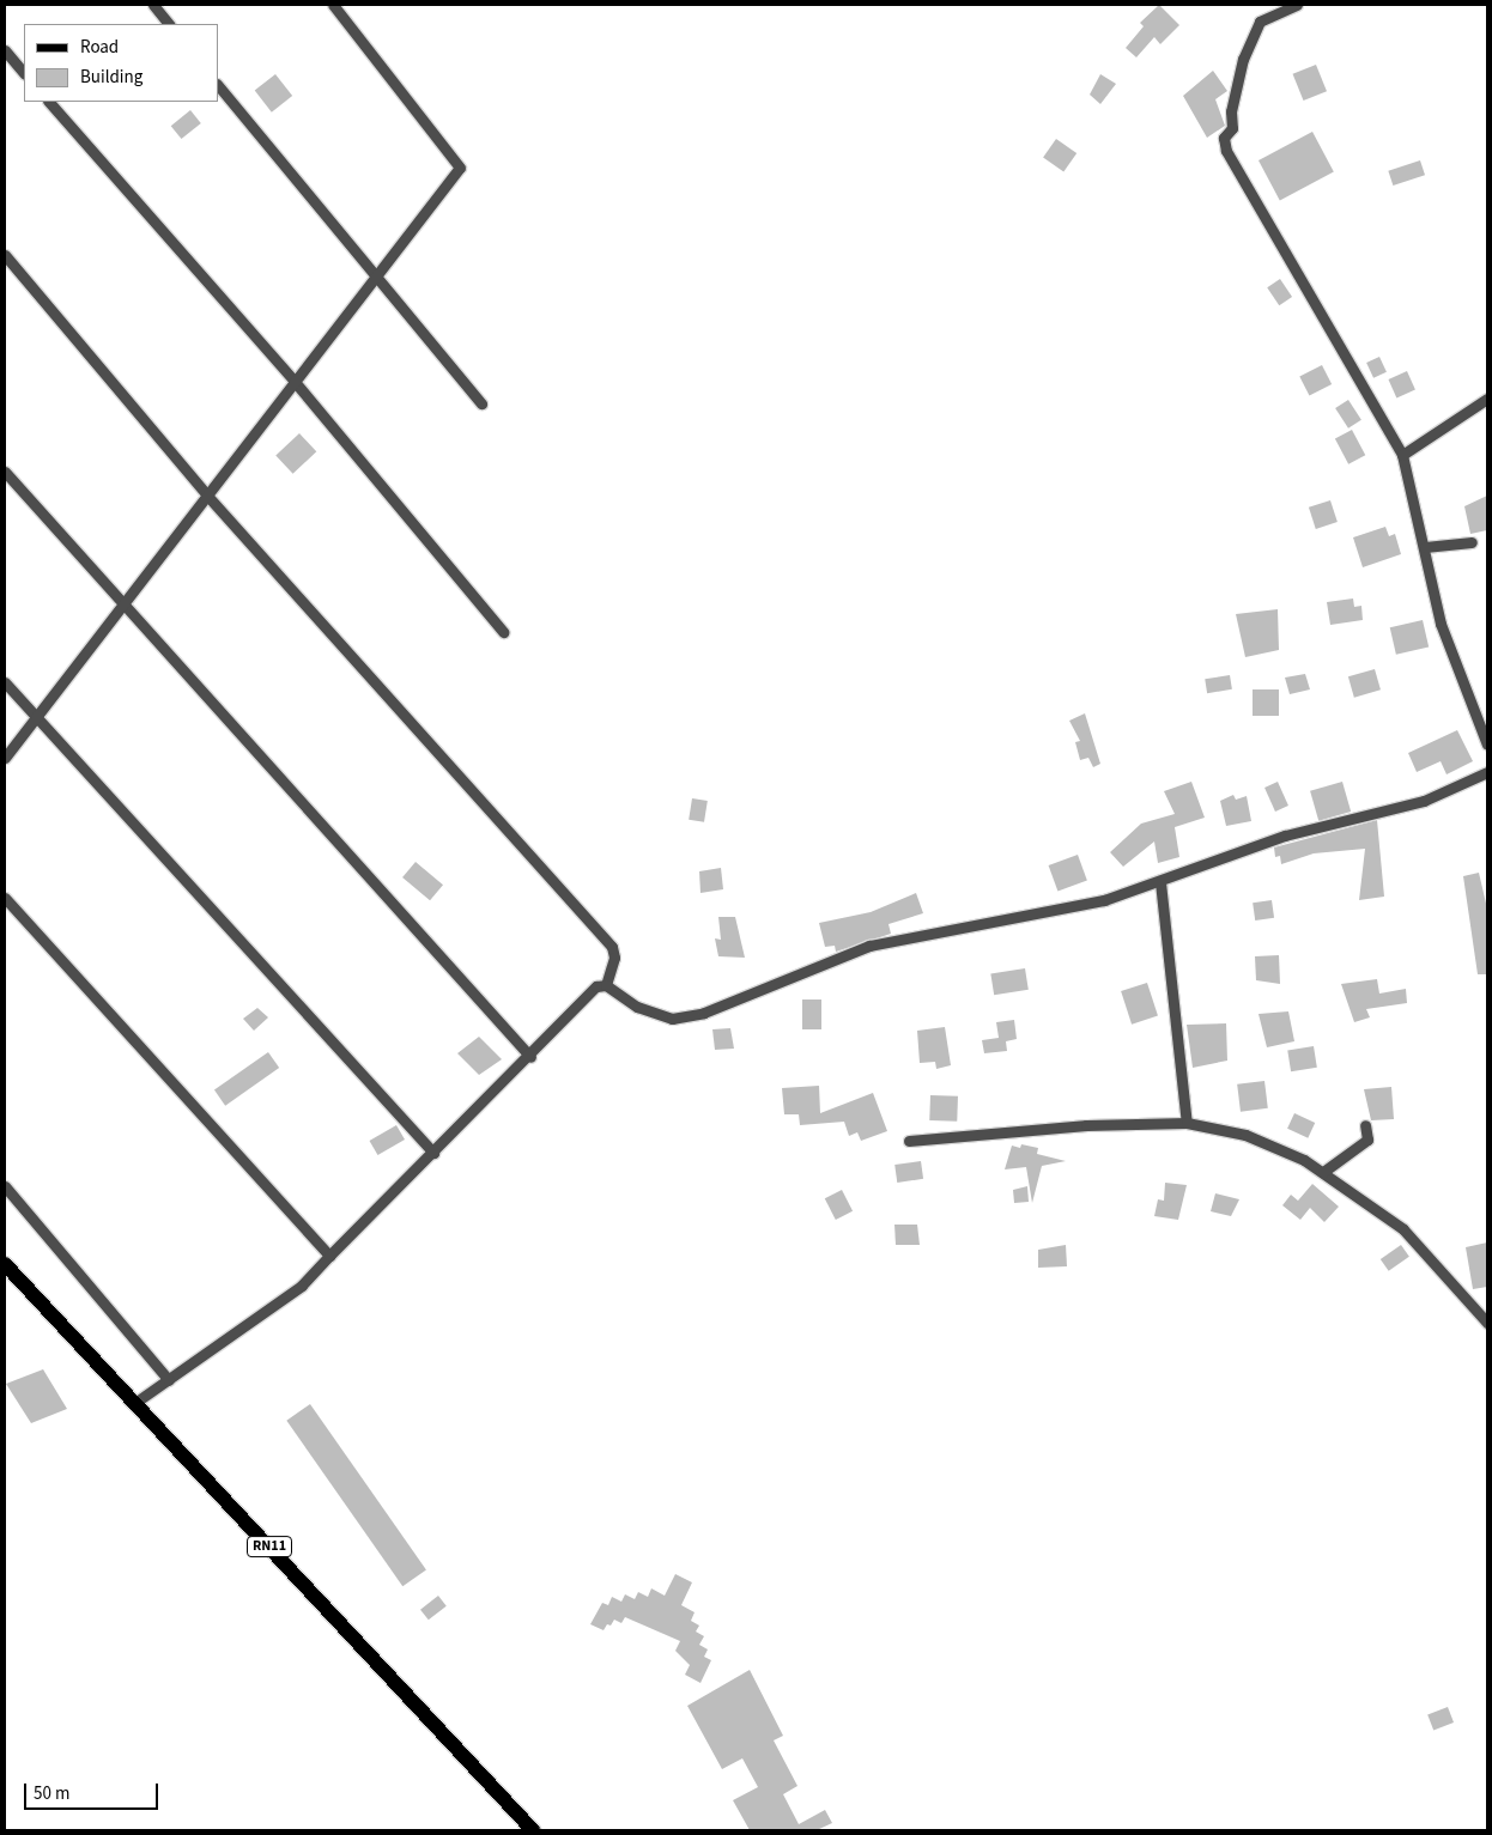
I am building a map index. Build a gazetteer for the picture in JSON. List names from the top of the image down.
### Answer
{
  "streets": {
    "main road": ["RN11"]
  },
  "legend": ["Road", "Building"],
  "scale_bar": "50 m"
}
